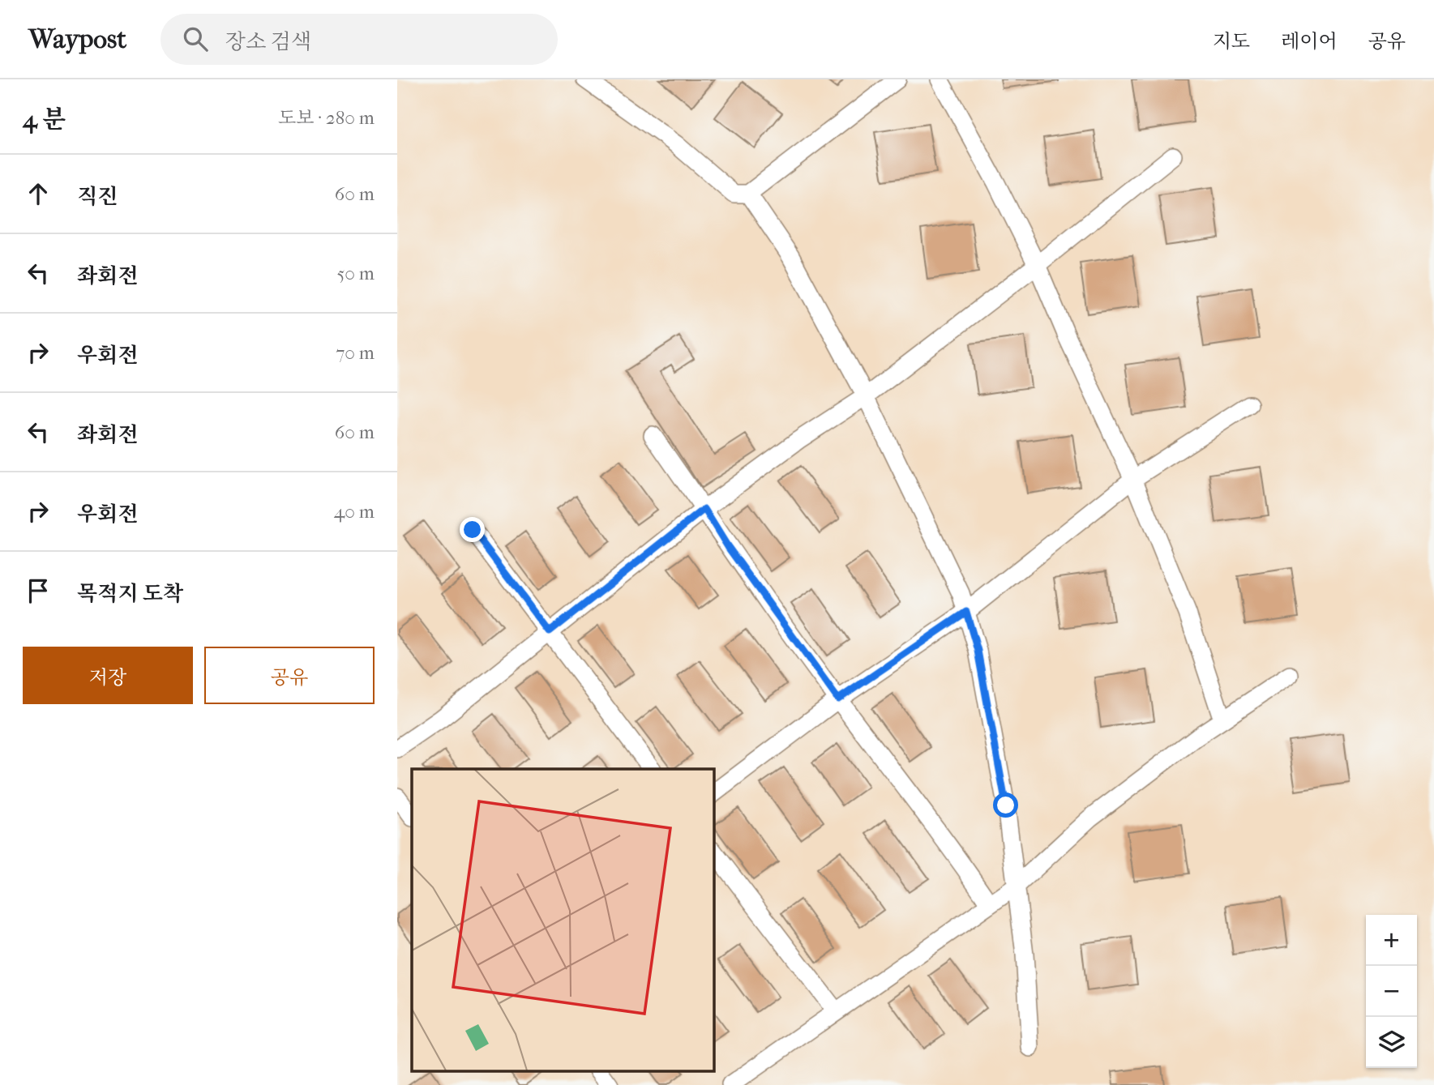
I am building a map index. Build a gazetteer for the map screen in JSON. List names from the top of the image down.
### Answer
{
  "page": {
    "header": "Waypost",
    "search": "장소 검색",
    "nav": ["지도", "레이어", "공유"],
    "heading": ["4 분", "도보 · 280 m"],
    "list": [
      ["직진", "60 m"],
      ["좌회전", "50 m"],
      ["우회전", "70 m"],
      ["좌회전", "60 m"],
      ["우회전", "40 m"],
      "목적지 도착"
    ],
    "buttons": ["저장", "공유"],
    "map_buttons": ["+", "−"]
  }
}
